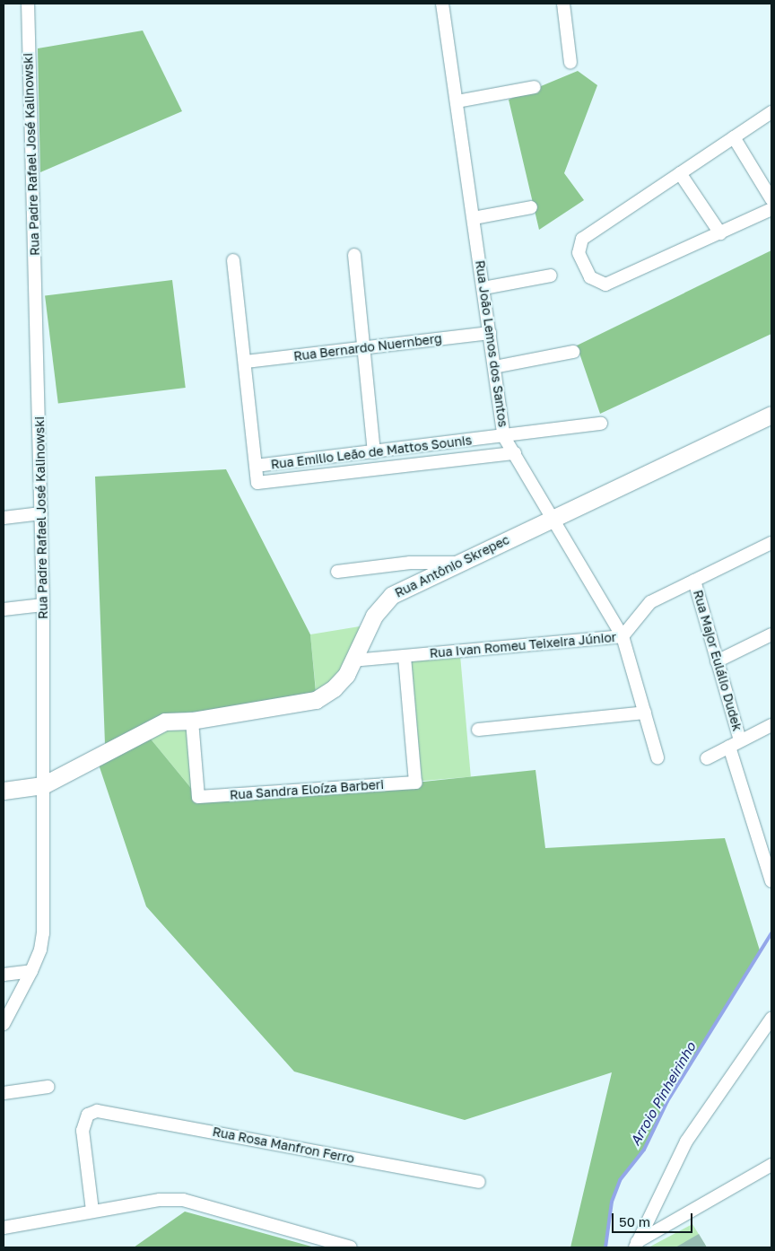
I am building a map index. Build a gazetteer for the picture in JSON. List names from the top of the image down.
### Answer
{
  "streets": {
    "street": [
      "Rua Padre Rafael José Kalinowski",
      "Rua João Lemos dos Santos",
      "Rua Bernardo Nuernberg",
      "Rua Emilio Leão de Mattos Sounis",
      "Rua Antônio Skrepec",
      "Rua Ivan Romeu Teixeira Júnior",
      "Rua Major Eulálio Dudek",
      "Rua Sandra Eloíza Barberi",
      "Rua Rosa Manfron Ferro"
    ]
  },
  "crossings": [
    ["Rua Padre Rafael José Kalinowski", "Rua Antônio Skrepec"],
    ["Rua João Lemos dos Santos", "Rua Bernardo Nuernberg"],
    ["Rua João Lemos dos Santos", "Rua Emilio Leão de Mattos Sounis"],
    ["Rua João Lemos dos Santos", "Rua Antônio Skrepec"],
    ["Rua João Lemos dos Santos", "Rua Ivan Romeu Teixeira Júnior"],
    ["Rua Antônio Skrepec", "Rua Ivan Romeu Teixeira Júnior"],
    ["Rua Antônio Skrepec", "Rua Sandra Eloíza Barberi"],
    ["Rua Ivan Romeu Teixeira Júnior", "Rua Major Eulálio Dudek"],
    ["Rua Ivan Romeu Teixeira Júnior", "Rua Sandra Eloíza Barberi"]
  ],
  "water": ["Arroio Pinheirinho"],
  "scale_bar": "50 m"
}
